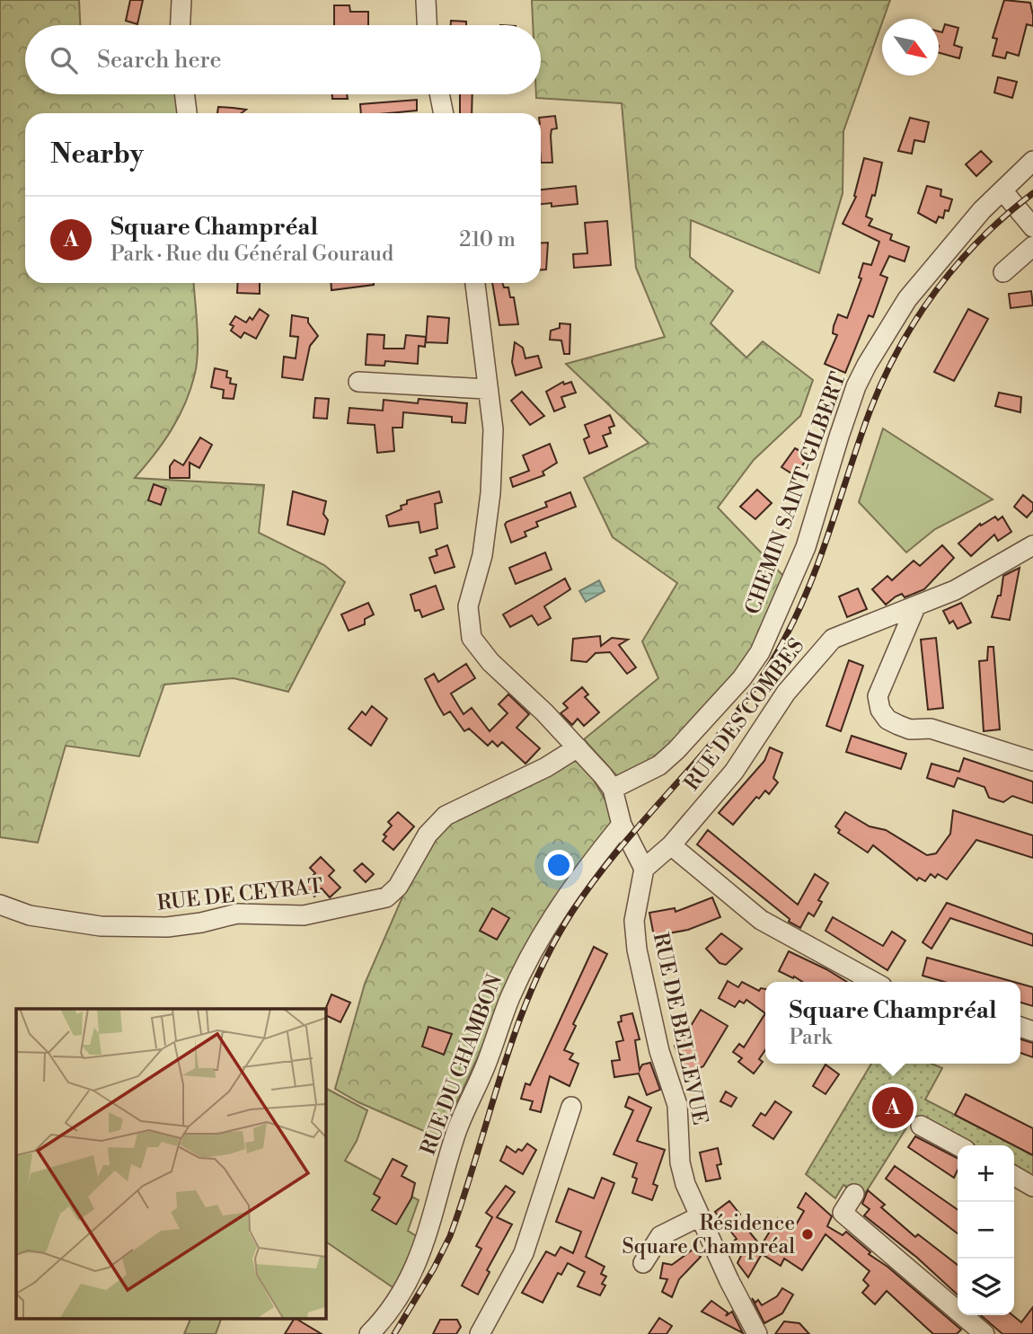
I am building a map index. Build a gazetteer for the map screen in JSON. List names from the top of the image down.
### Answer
{
  "streets": {
    "street": [
      "CHEMIN SAINT-GILBERT",
      "RUE DES COMBES",
      "RUE DE CEYRAT",
      "RUE DE BELLEVUE",
      "RUE DU CHAMBON"
    ]
  },
  "crossings": [
    ["RUE DES COMBES", "RUE DE BELLEVUE"]
  ],
  "places": ["Résidence Square Champréal"],
  "north": "bottom right",
  "page": {
    "search": "Search here",
    "heading": "Nearby",
    "list": [
      {
        "mark": "A",
        "name": "Square Champréal",
        "note": "Park · Rue du Général Gouraud",
        "value": "210 m"
      }
    ],
    "popup": ["Square Champréal", "Park"],
    "pins": "A",
    "map_buttons": ["+", "−"]
  }
}
